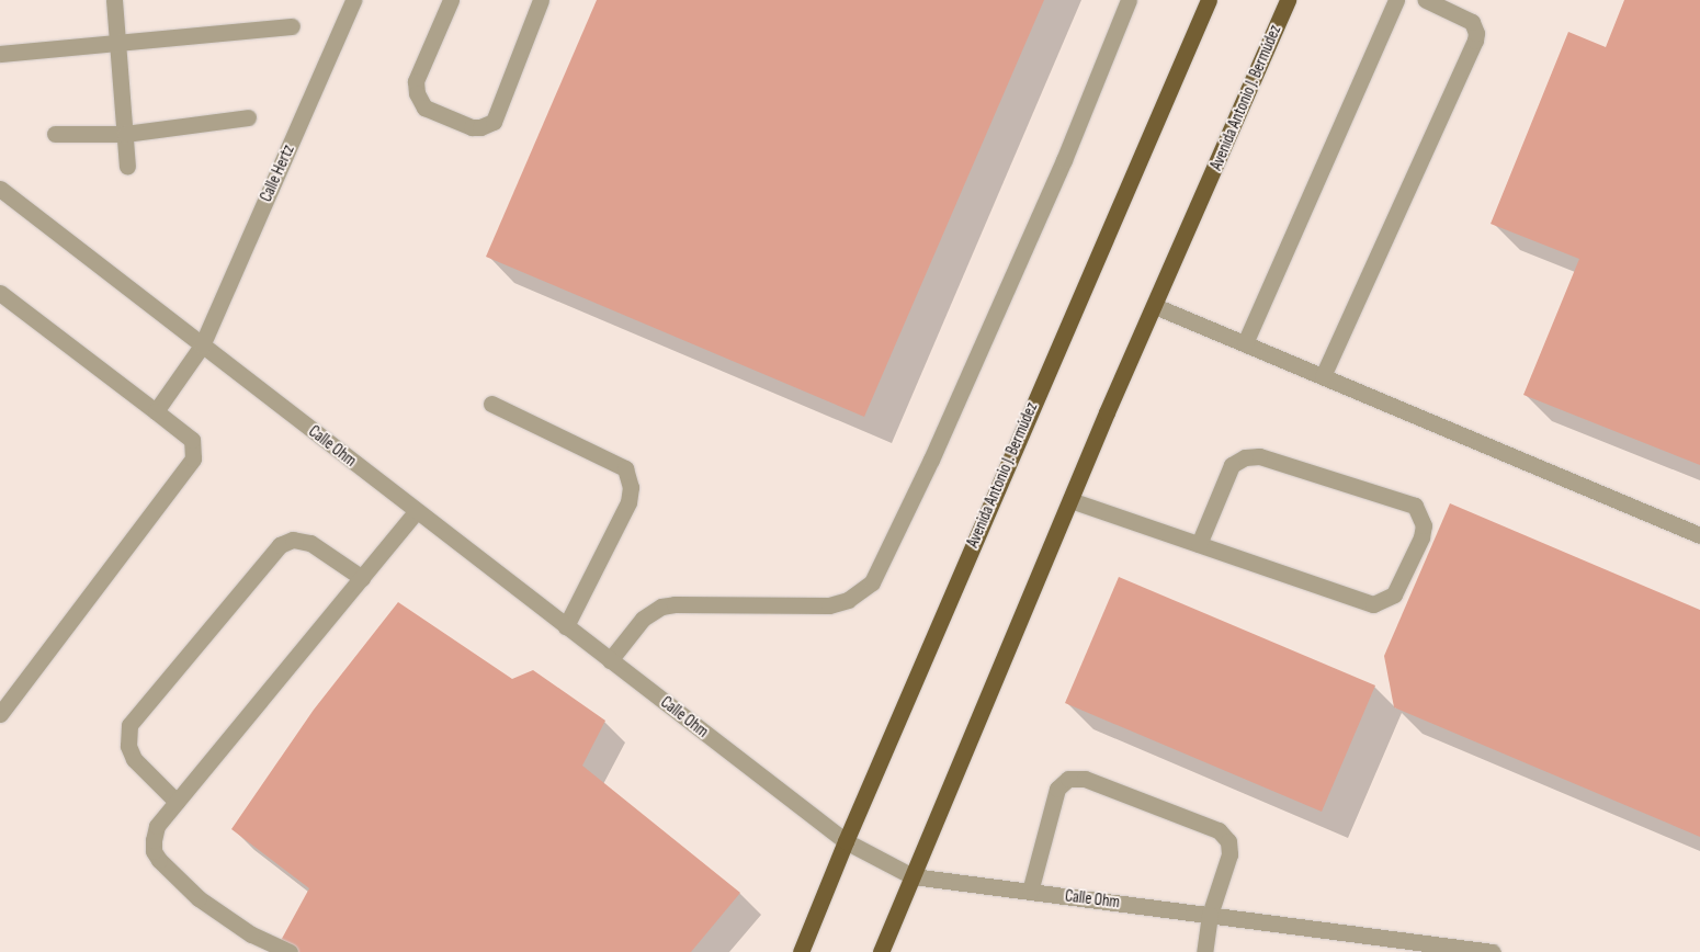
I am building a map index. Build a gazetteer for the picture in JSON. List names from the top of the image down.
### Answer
{
  "streets": {
    "main road": ["Avenida Antonio J. Bermúdez"],
    "street": ["Calle Hertz", "Calle Ohm"]
  },
  "crossings": [
    ["Avenida Antonio J. Bermúdez", "Calle Ohm"],
    ["Calle Hertz", "Calle Ohm"]
  ]
}
